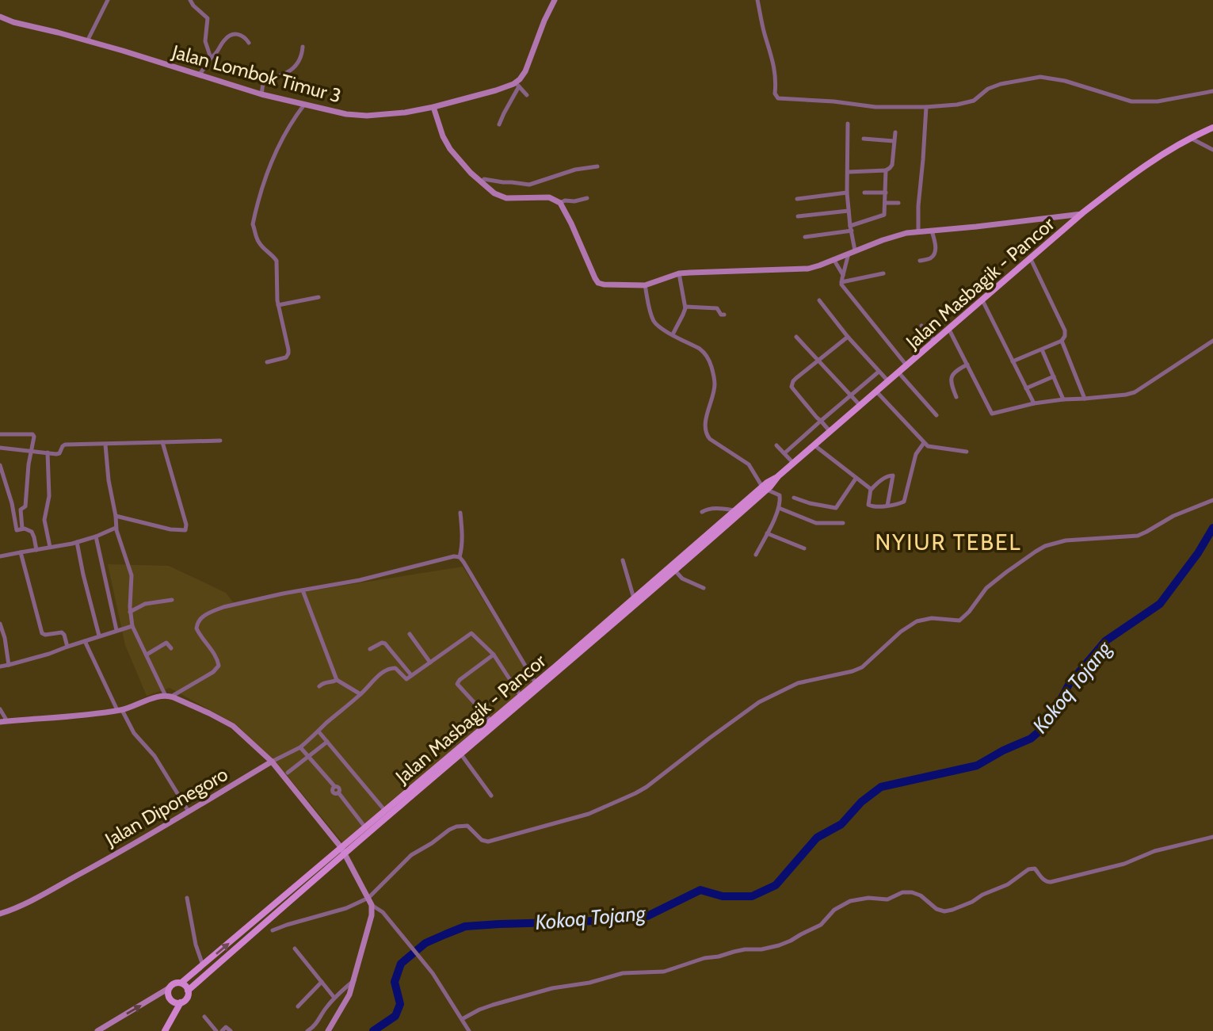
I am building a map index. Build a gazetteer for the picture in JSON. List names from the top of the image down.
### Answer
{
  "streets": {
    "main road": ["Jalan Masbagik - Pancor"],
    "street": ["Jalan Lombok Timur 3", "Jalan Diponegoro"]
  },
  "districts": ["NYIUR TEBEL"],
  "water": ["Kokoq Tojang"]
}
